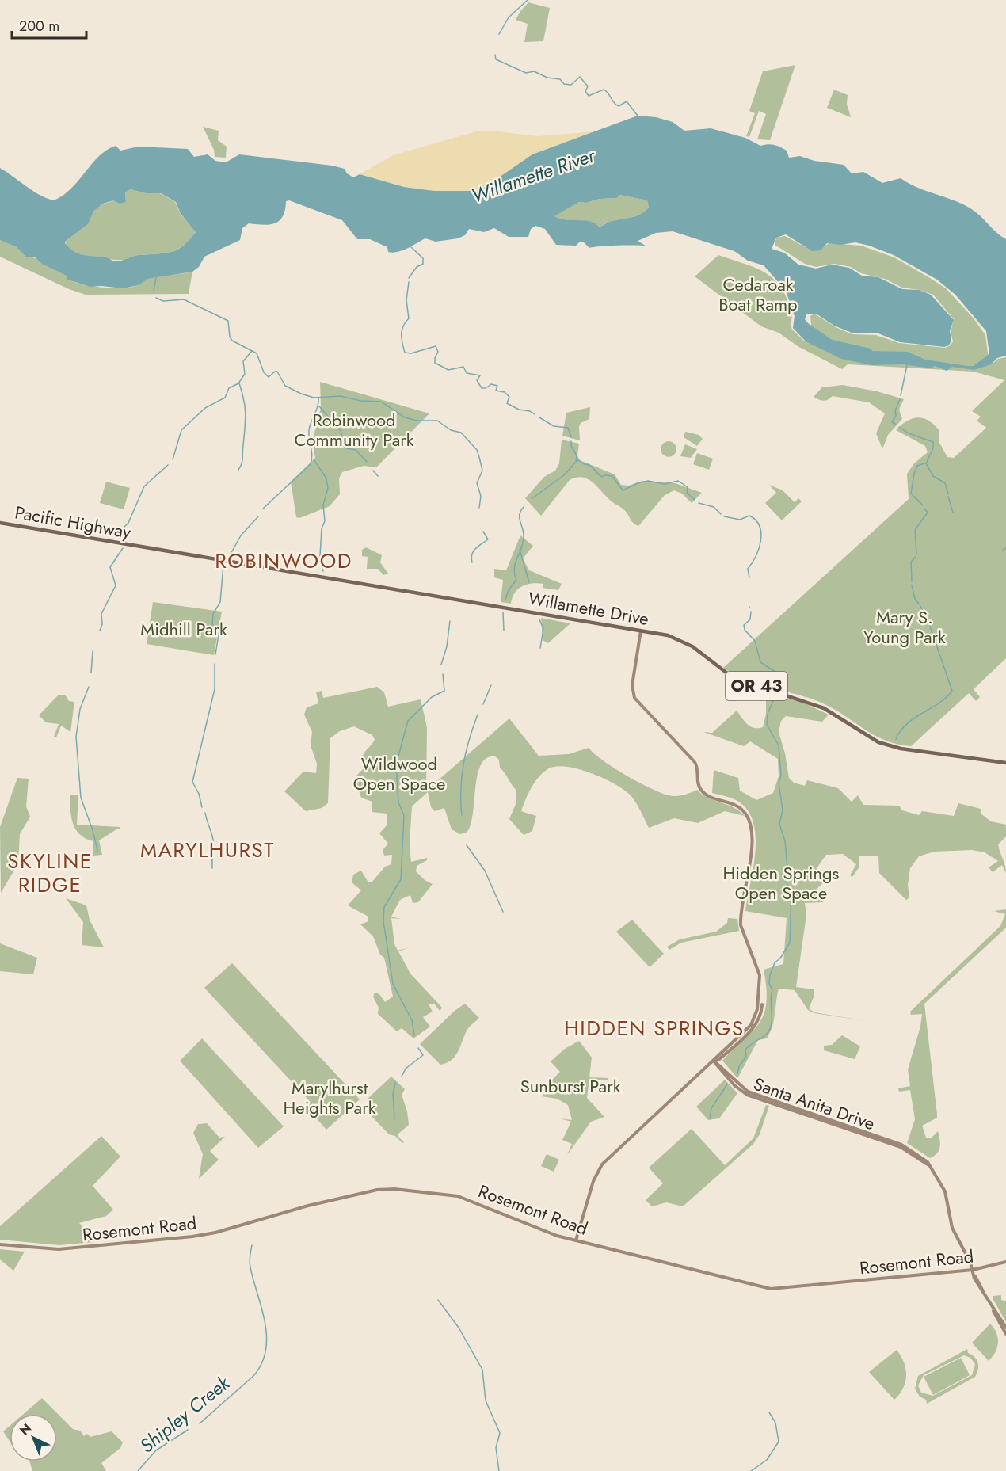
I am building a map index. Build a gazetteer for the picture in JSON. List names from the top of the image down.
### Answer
{
  "streets": {
    "main road": [
      "Pacific Highway",
      "Willamette Drive",
      "OR 43",
      "Santa Anita Drive",
      "Rosemont Road"
    ]
  },
  "crossings": [
    ["Pacific Highway", "Willamette Drive"],
    ["Santa Anita Drive", "Rosemont Road"]
  ],
  "districts": [
    "ROBINWOOD",
    "MARYLHURST",
    "SKYLINE RIDGE",
    "HIDDEN SPRINGS"
  ],
  "water": ["Willamette River", "Shipley Creek"],
  "parks": [
    "Cedaroak Boat Ramp",
    "Robinwood Community Park",
    "Mary S. Young Park",
    "Midhill Park",
    "Wildwood Open Space",
    "Hidden Springs Open Space",
    "Sunburst Park",
    "Marylhurst Heights Park"
  ],
  "scale_bar": "200 m",
  "north": "top left"
}
